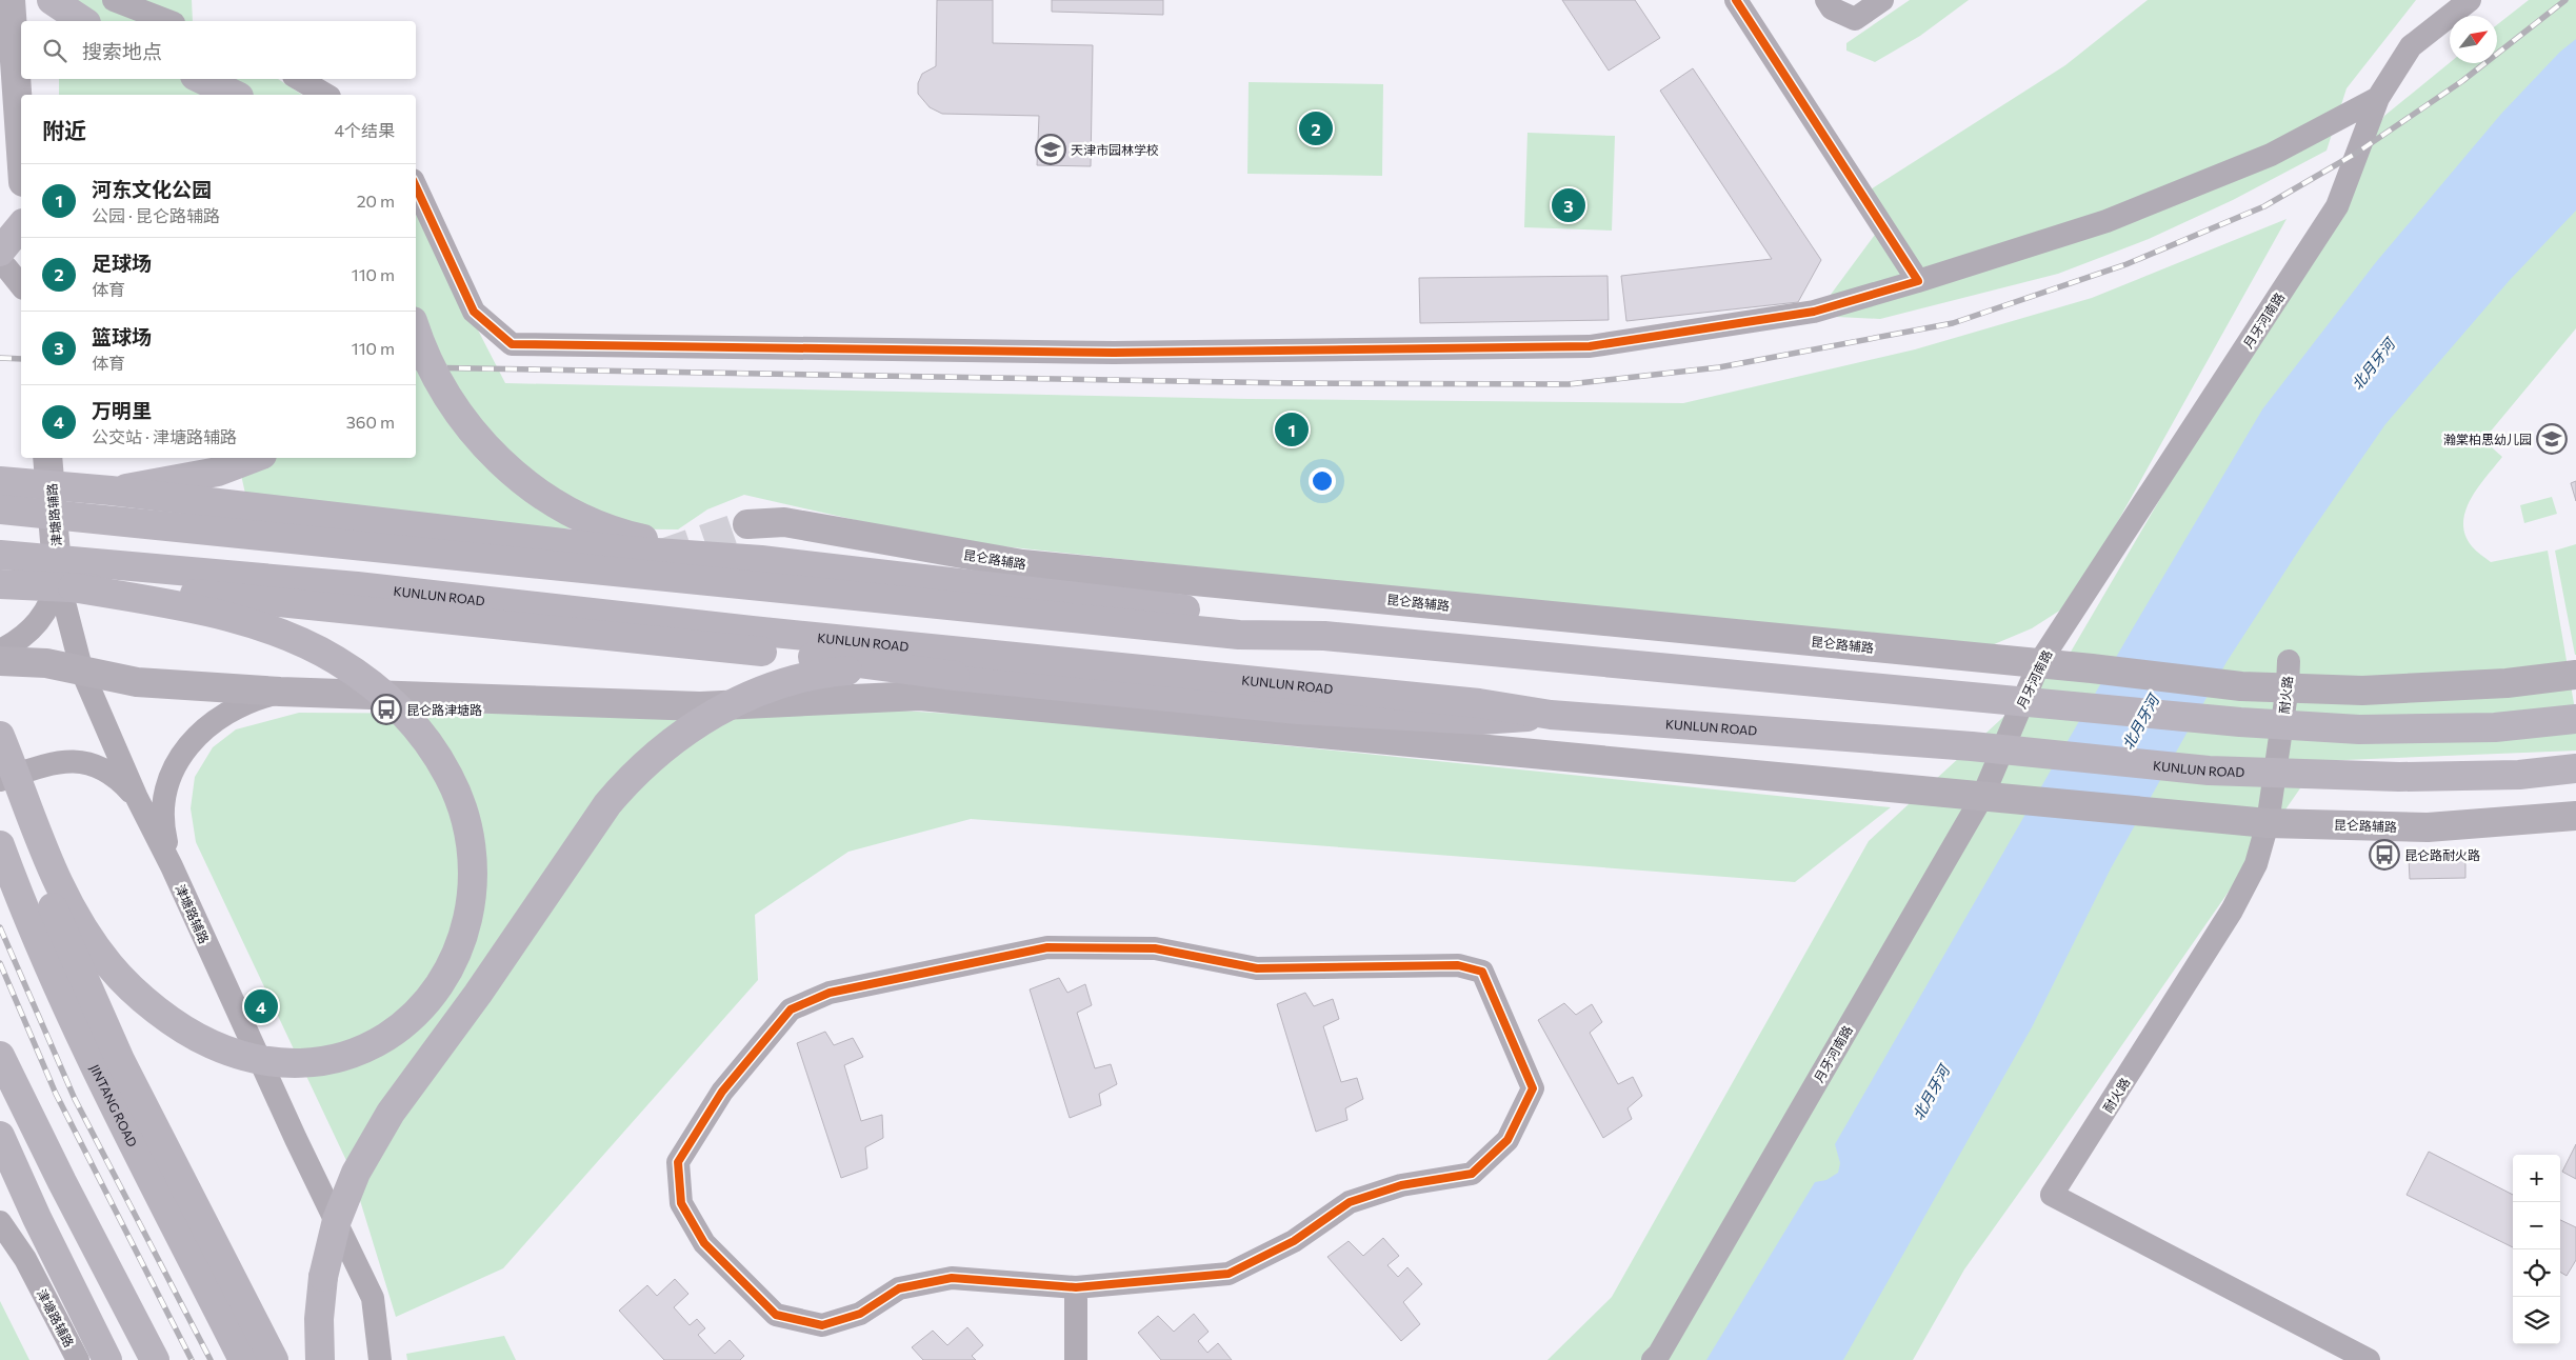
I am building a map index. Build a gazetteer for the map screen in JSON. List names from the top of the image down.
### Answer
{
  "streets": {
    "highway": ["KUNLUN ROAD", "JINTANG ROAD"],
    "main road": ["津塘路辅路", "昆仑路辅路"],
    "street": ["月牙河南路", "耐火路"]
  },
  "crossings": [
    ["月牙河南路", "昆仑路辅路"],
    ["津塘路辅路", "昆仑路辅路"],
    ["昆仑路辅路", "耐火路"]
  ],
  "water": ["北月牙河"],
  "places": {
    "school or university": ["天津市园林学校", "瀚棠柏思幼儿园"],
    "bus stop": ["昆仑路津塘路", "昆仑路耐火路"]
  },
  "north": "top right",
  "page": {
    "search": "搜索地点",
    "heading": ["附近", "4个结果"],
    "pins": [
      "2",
      "3",
      "1",
      "4"
    ],
    "list": [
      {
        "mark": "1",
        "name": "河东文化公园",
        "note": "公园 · 昆仑路辅路",
        "value": "20 m"
      },
      {
        "mark": "2",
        "name": "足球场",
        "note": "体育",
        "value": "110 m"
      },
      {
        "mark": "3",
        "name": "篮球场",
        "note": "体育",
        "value": "110 m"
      },
      {
        "mark": "4",
        "name": "万明里",
        "note": "公交站 · 津塘路辅路",
        "value": "360 m"
      }
    ],
    "map_buttons": ["+", "−"]
  }
}
